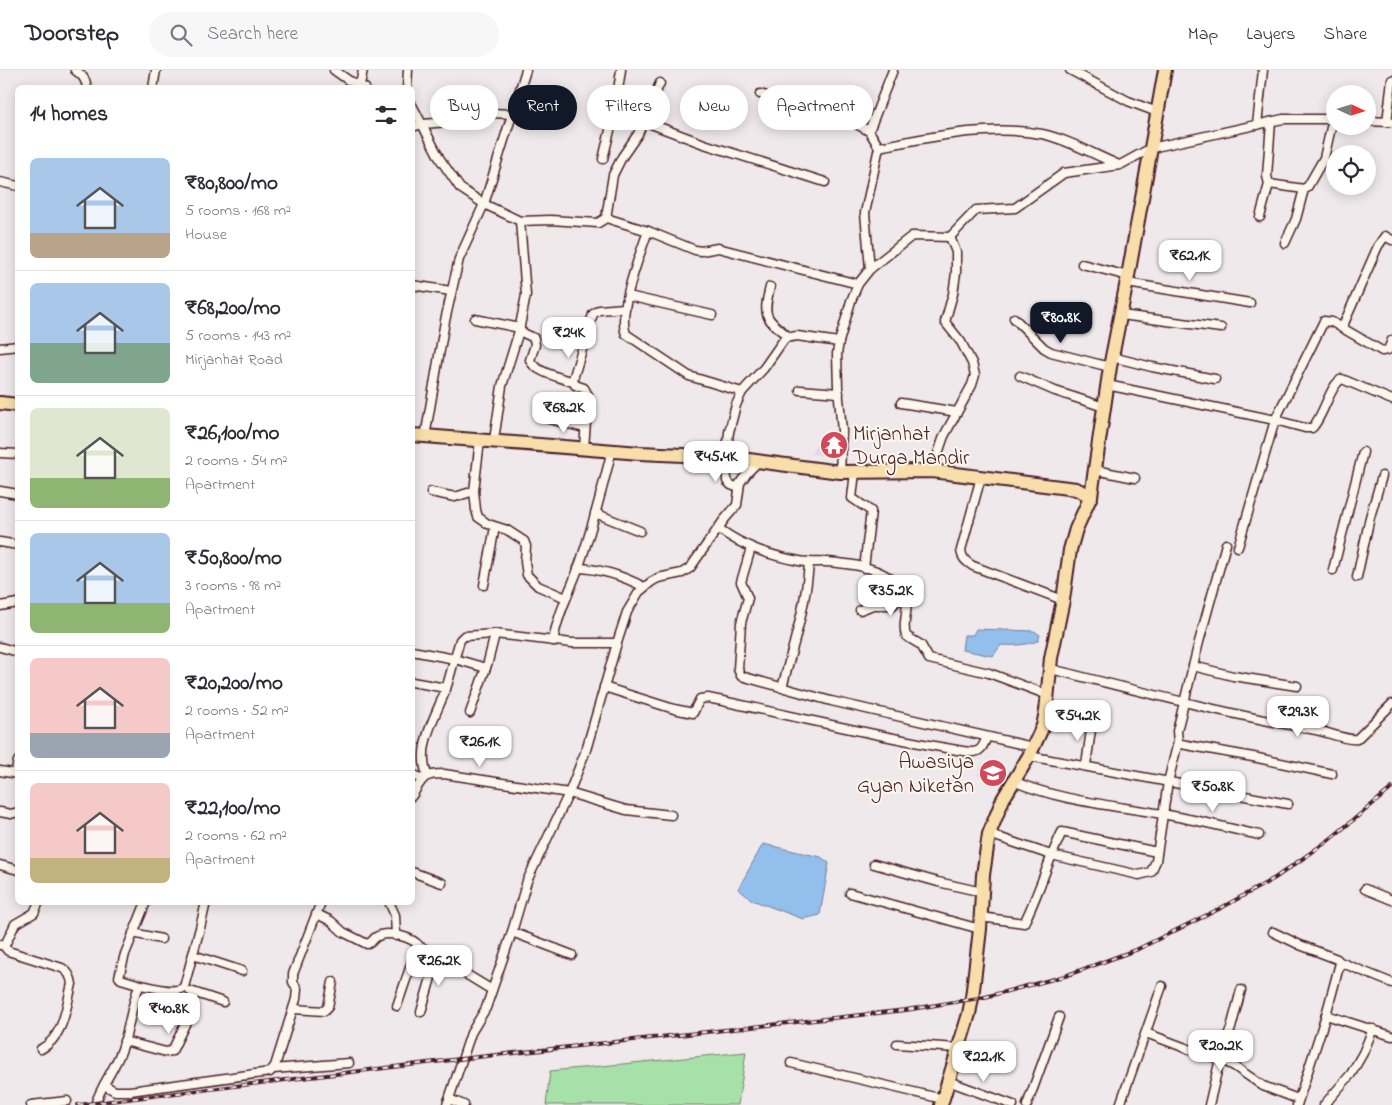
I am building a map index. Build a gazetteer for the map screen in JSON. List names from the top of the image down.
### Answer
{
  "places": {
    "temple": ["Mirjanhat Durga Mandir"],
    "school or university": ["Awasiya Gyan Niketan"]
  },
  "north": "right",
  "page": {
    "header": "Doorstep",
    "search": "Search here",
    "nav": ["Map", "Layers", "Share"],
    "chip": [
      "Buy",
      "Rent",
      "Filters",
      "New",
      "Apartment"
    ],
    "heading": "14 homes",
    "list": [
      {
        "name": "₹80,800/mo",
        "note": "5 rooms · 168 m² · House"
      },
      {
        "name": "₹68,200/mo",
        "note": "5 rooms · 143 m² · Mirjanhat Road"
      },
      {
        "name": "₹26,100/mo",
        "note": "2 rooms · 54 m² · Apartment"
      },
      {
        "name": "₹50,800/mo",
        "note": "3 rooms · 98 m² · Apartment"
      },
      {
        "name": "₹20,200/mo",
        "note": "2 rooms · 52 m² · Apartment"
      },
      {
        "name": "₹22,100/mo",
        "note": "2 rooms · 62 m² · Apartment"
      }
    ],
    "price": [
      "₹62.1K",
      "₹80.8K",
      "₹24K",
      "₹68.2K",
      "₹45.4K",
      "₹35.2K",
      "₹29.3K",
      "₹54.2K",
      "₹26.1K",
      "₹50.8K",
      "₹26.2K",
      "₹40.8K",
      "₹20.2K",
      "₹22.1K"
    ]
  }
}
